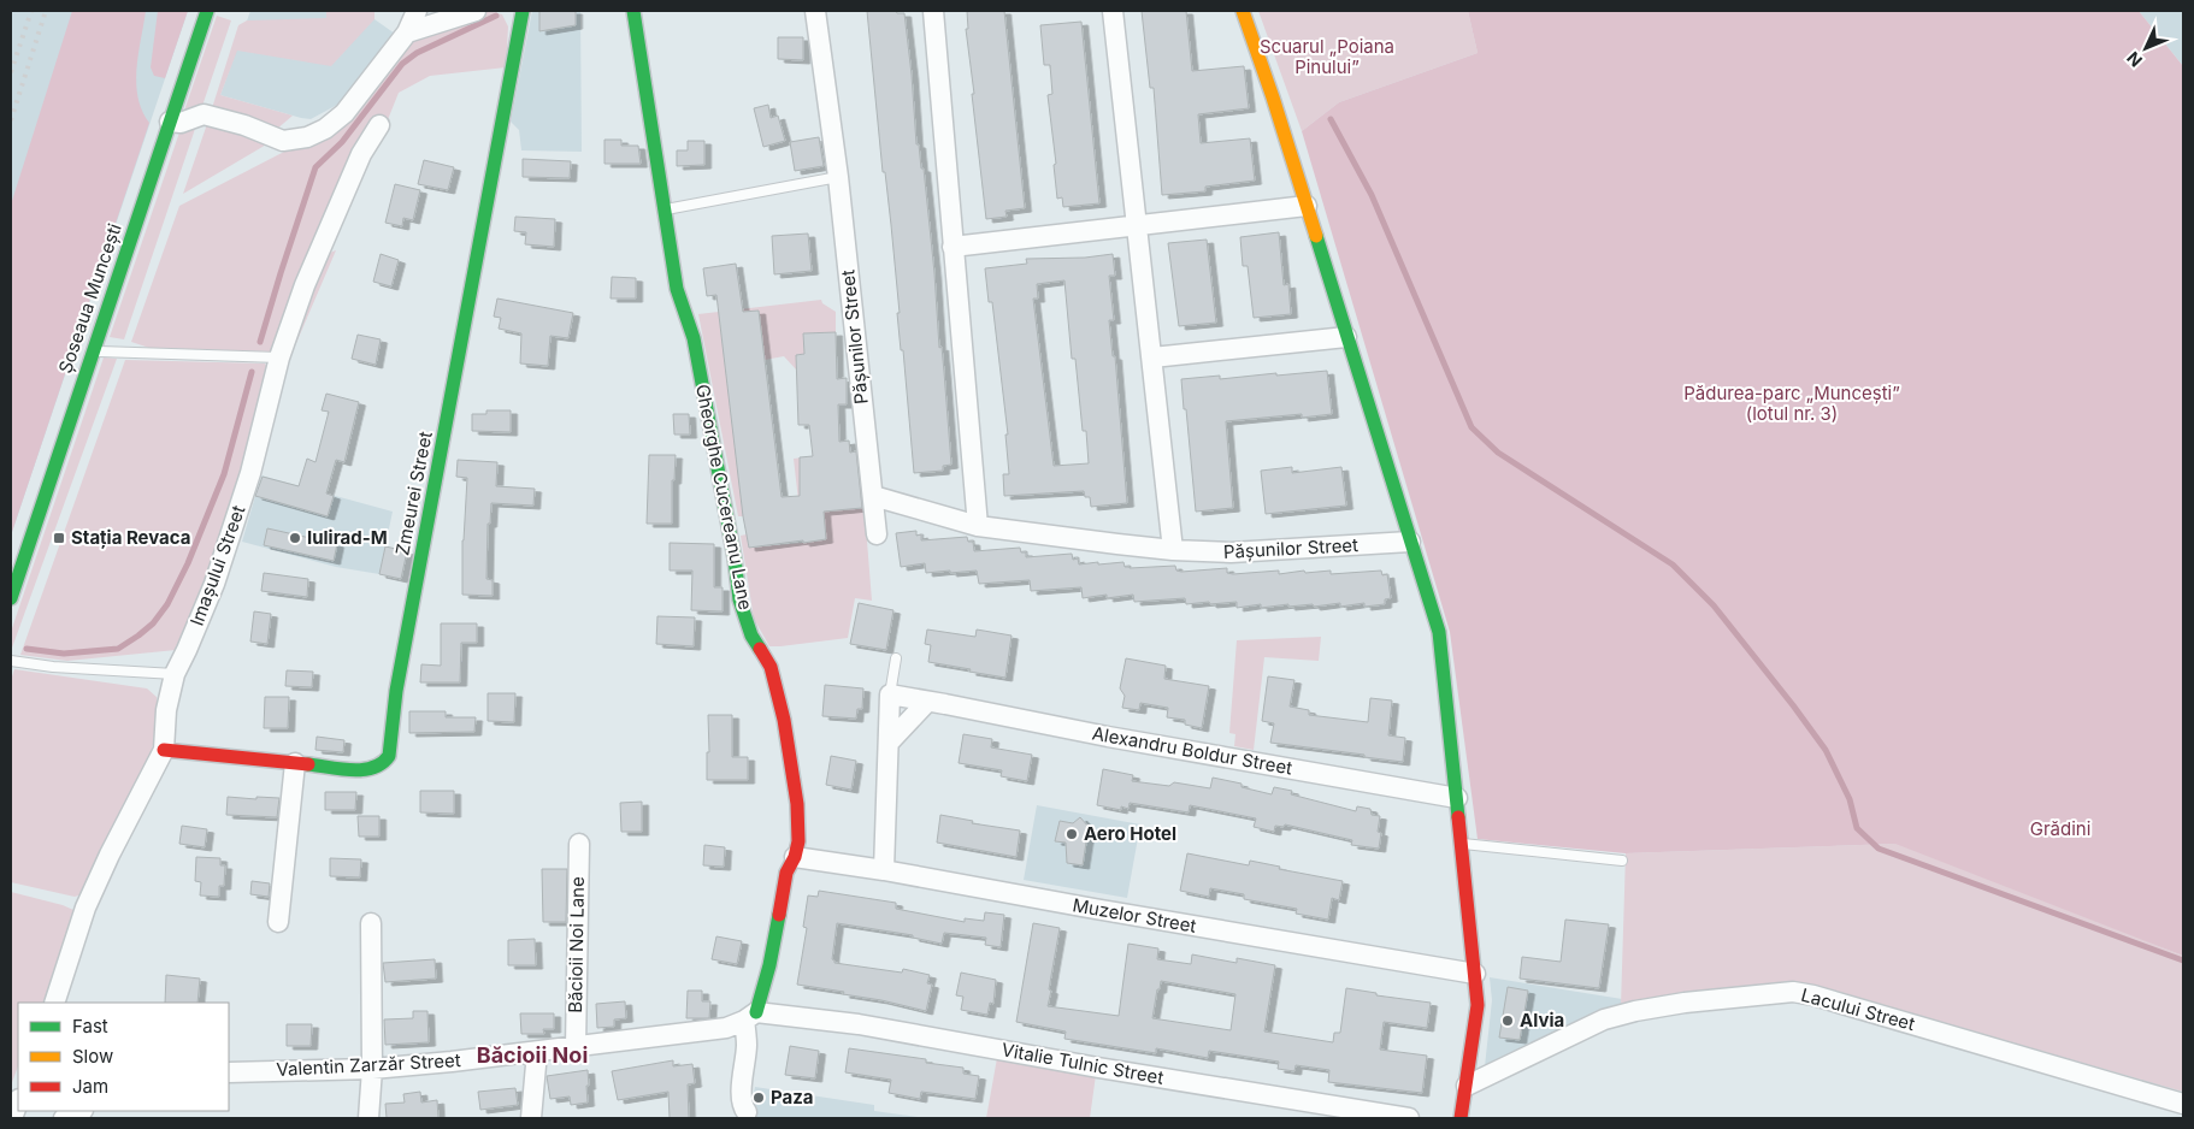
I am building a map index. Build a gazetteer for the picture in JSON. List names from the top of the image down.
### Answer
{
  "streets": {
    "street": [
      "Șoseaua Muncești",
      "Pășunilor Street",
      "Zmeurei Street",
      "Gheorghe Cucereanu Lane",
      "Imașului Street",
      "Alexandru Boldur Street",
      "Muzelor Street",
      "Băcioii Noi Lane",
      "Lacului Street",
      "Vitalie Tulnic Street",
      "Valentin Zarzăr Street"
    ]
  },
  "crossings": [
    ["Zmeurei Street", "Imașului Street"],
    ["Gheorghe Cucereanu Lane", "Muzelor Street"],
    ["Gheorghe Cucereanu Lane", "Vitalie Tulnic Street"],
    ["Gheorghe Cucereanu Lane", "Valentin Zarzăr Street"],
    ["Băcioii Noi Lane", "Valentin Zarzăr Street"],
    ["Vitalie Tulnic Street", "Valentin Zarzăr Street"]
  ],
  "districts": ["Băcioii Noi"],
  "parks": ["Scuarul „Poiana Pinului”", "Pădurea-parc „Muncești” (lotul nr. 3)", "Grădini"],
  "places": {
    "transit": ["Stația Revaca"],
    "other": [
      "Iulirad-M",
      "Aero Hotel",
      "Alvia",
      "Paza"
    ]
  },
  "legend": ["Fast", "Slow", "Jam"],
  "north": "bottom left"
}
